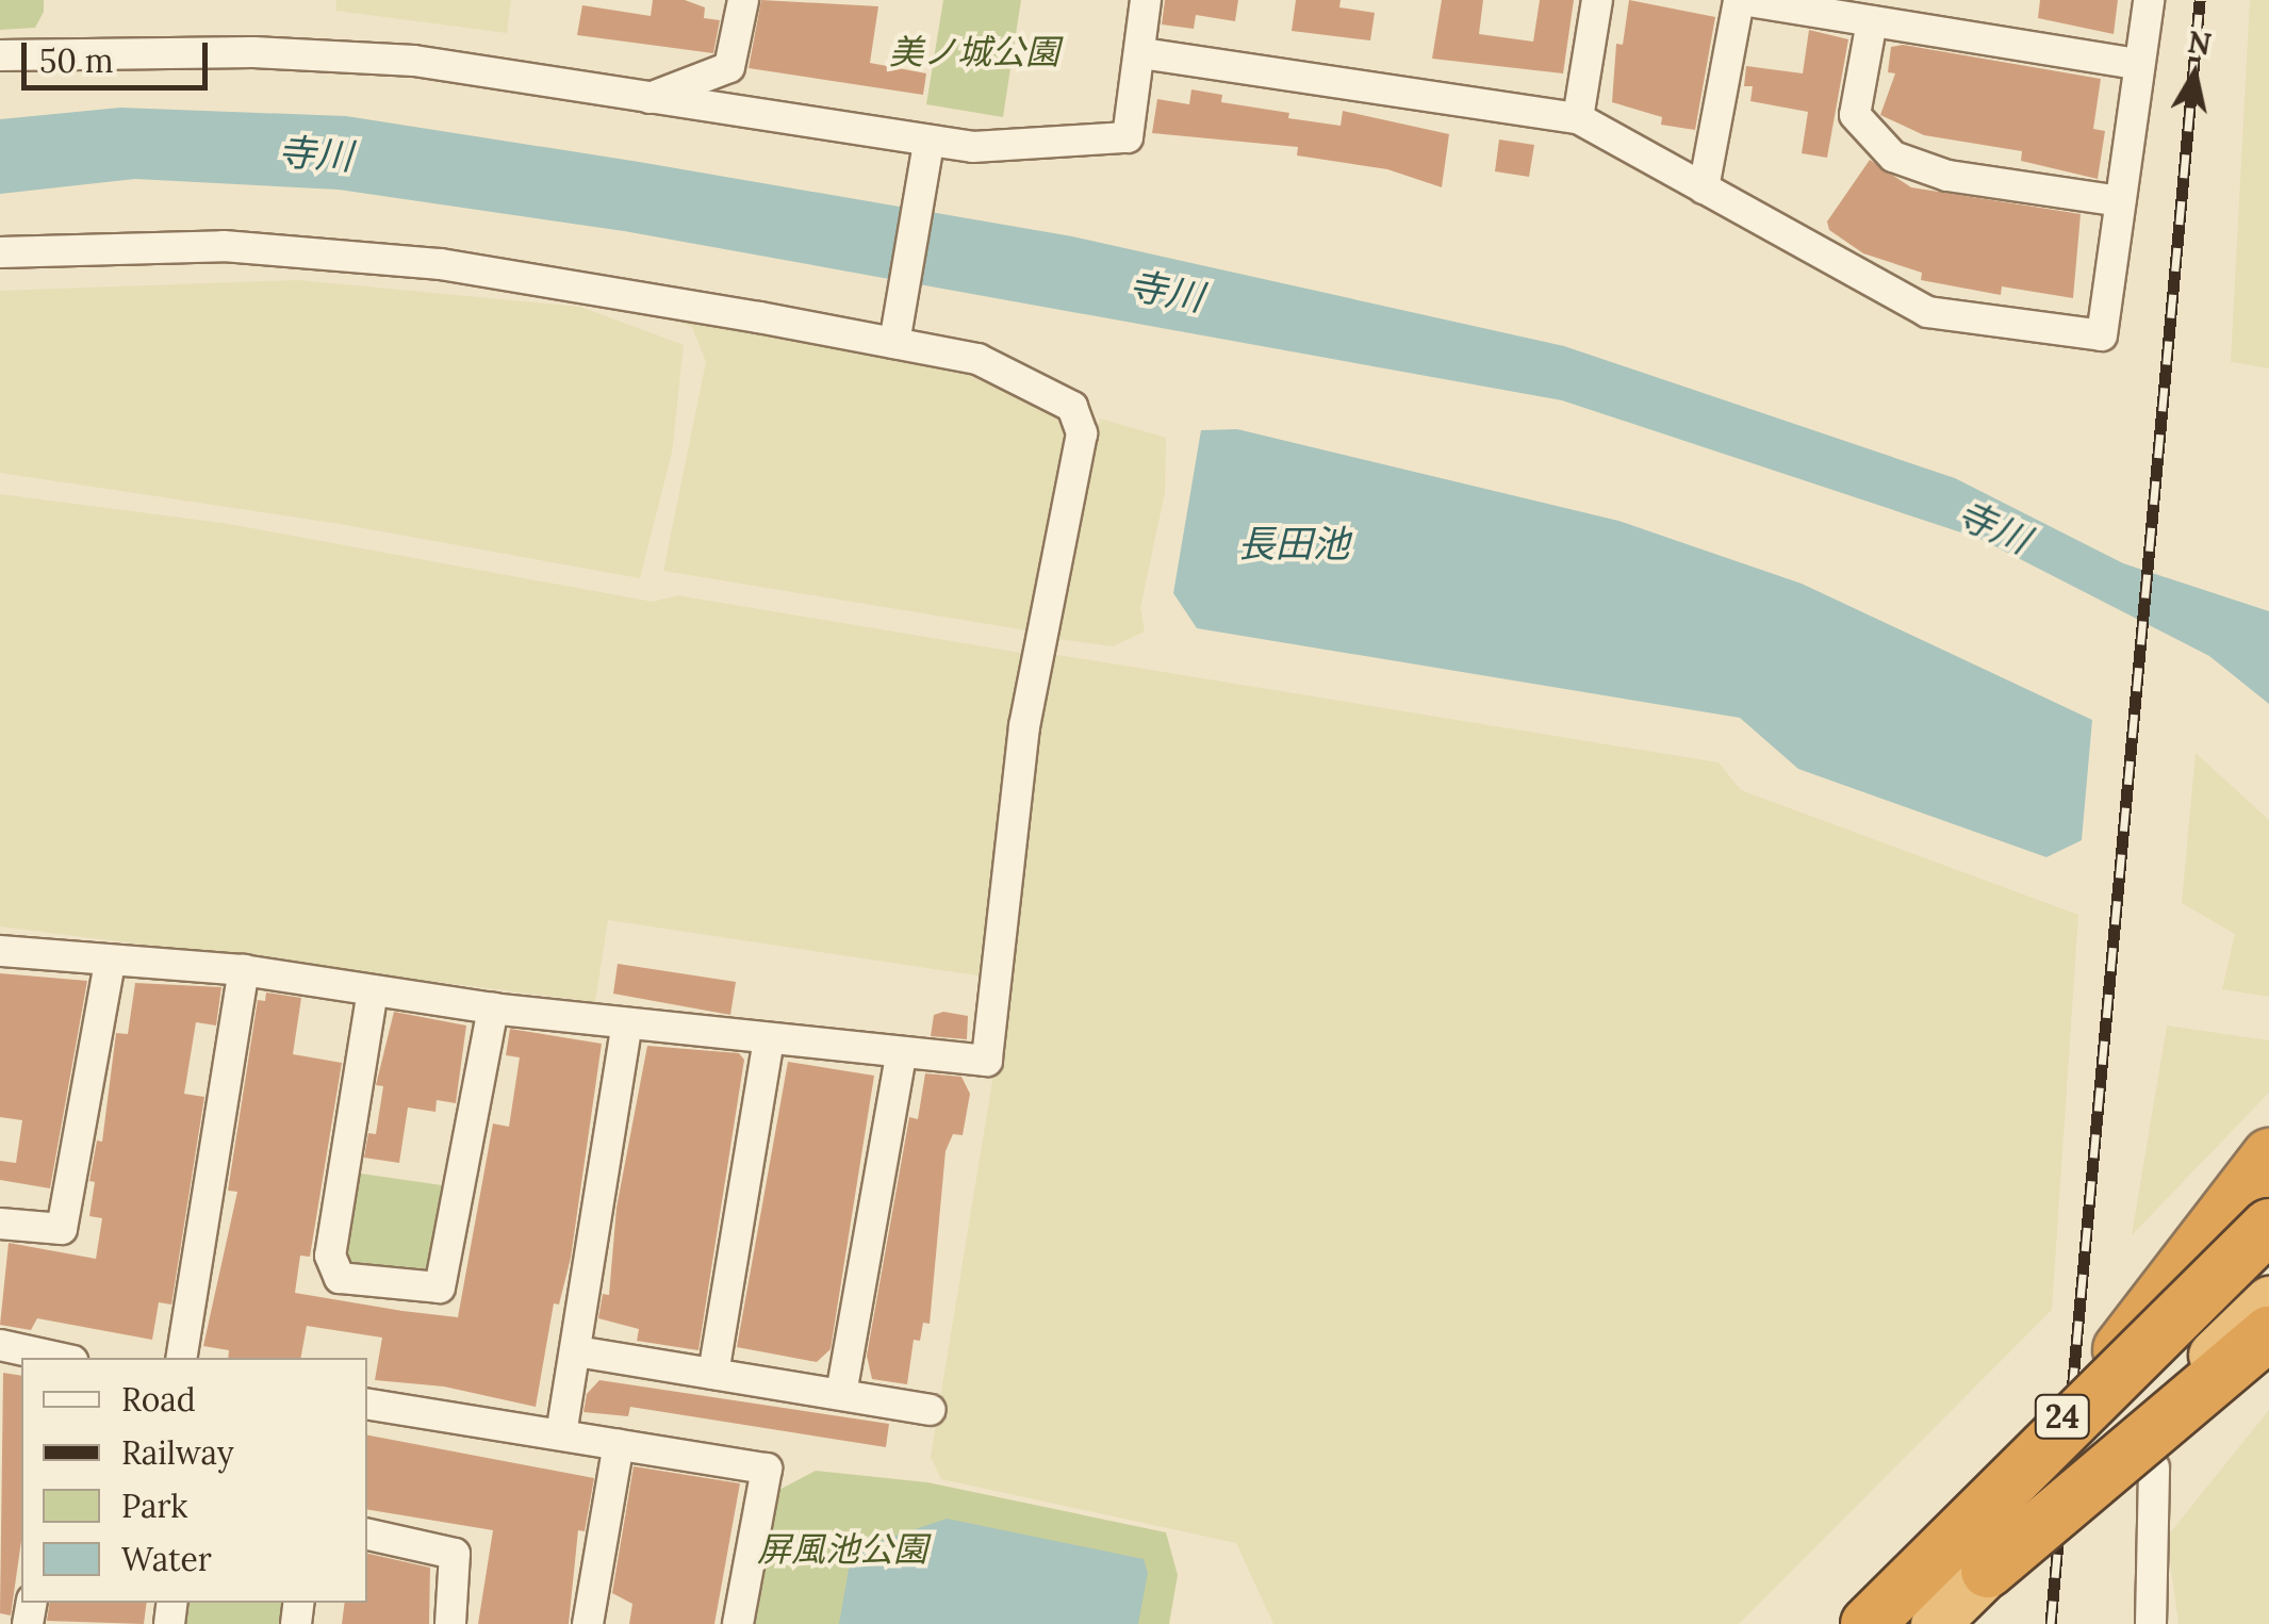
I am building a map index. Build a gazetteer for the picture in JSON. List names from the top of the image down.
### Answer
{
  "streets": {
    "highway": ["24"]
  },
  "water": ["寺川", "長田池"],
  "parks": ["美ノ城公園", "屏風池公園"],
  "legend": [
    "Road",
    "Railway",
    "Park",
    "Water"
  ],
  "scale_bar": "50 m",
  "north": "top"
}
